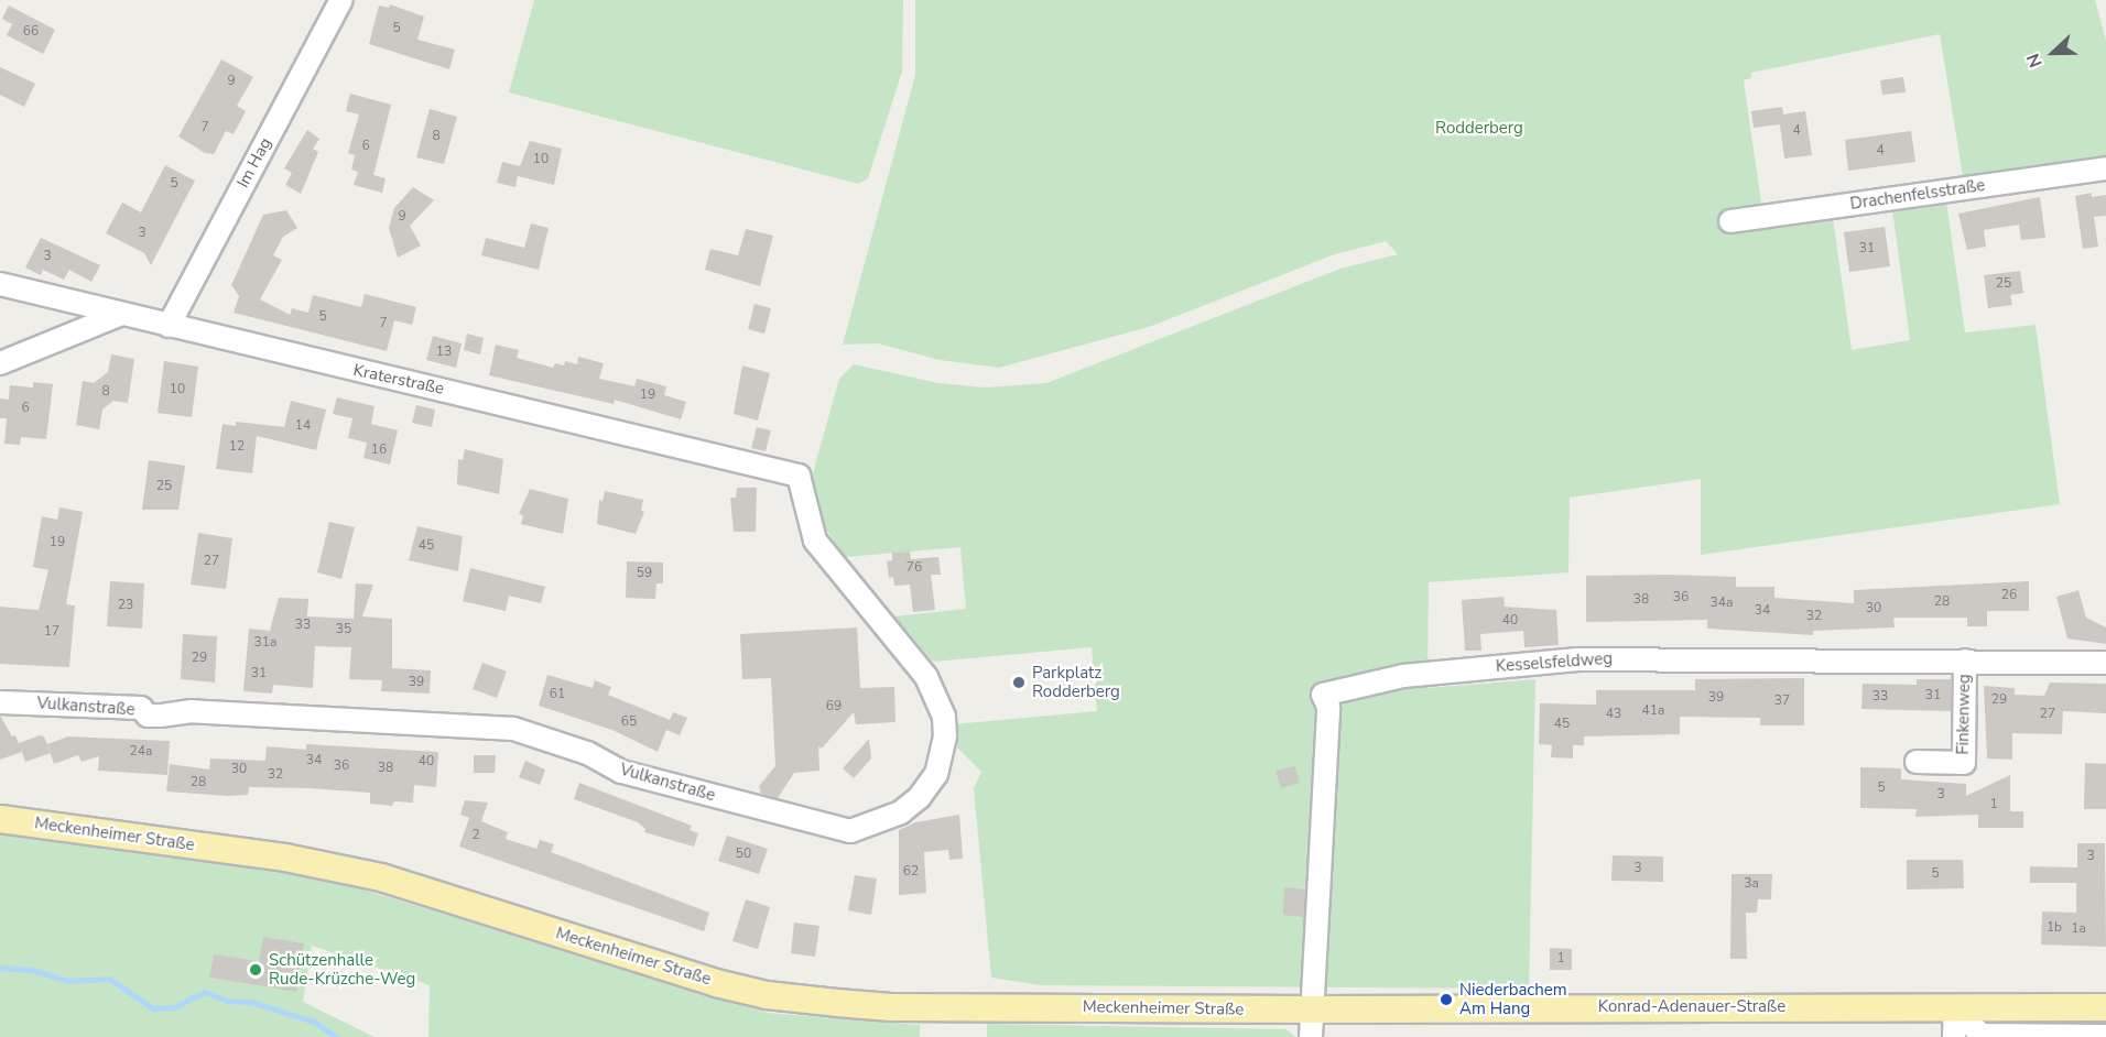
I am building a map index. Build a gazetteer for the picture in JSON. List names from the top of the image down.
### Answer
{
  "streets": {
    "main road": ["Meckenheimer Straße", "Konrad-Adenauer-Straße"],
    "street": [
      "Im Hag",
      "Drachenfelsstraße",
      "Kraterstraße",
      "Kesselsfeldweg",
      "Vulkanstraße",
      "Finkenweg"
    ]
  },
  "crossings": [
    ["Im Hag", "Kraterstraße"],
    ["Kraterstraße", "Vulkanstraße"],
    ["Kesselsfeldweg", "Finkenweg"],
    ["Kesselsfeldweg", "Konrad-Adenauer-Straße"],
    ["Meckenheimer Straße", "Konrad-Adenauer-Straße"]
  ],
  "parks": ["Rodderberg"],
  "places": ["Parkplatz Rodderberg", "Schützenhalle Rude-Krüzche-Weg", "Niederbachem Am Hang"],
  "house_numbers": [
    "5",
    "66",
    "9",
    "7",
    "4",
    "8",
    "6",
    "4",
    "10",
    "5",
    "9",
    "3",
    "31",
    "3",
    "25",
    "5",
    "7",
    "13",
    "10",
    "8",
    "19",
    "6",
    "14",
    "12",
    "16",
    "25",
    "19",
    "45",
    "27",
    "76",
    "59",
    "26",
    "36",
    "38",
    "28",
    "34a",
    "23",
    "30",
    "34",
    "32",
    "40",
    "33",
    "35",
    "17",
    "31a",
    "29",
    "31",
    "39",
    "61",
    "31",
    "33",
    "39",
    "29",
    "37",
    "69",
    "41a",
    "43",
    "27",
    "65",
    "45",
    "24a",
    "34",
    "40",
    "36",
    "38",
    "30",
    "32",
    "28",
    "5",
    "3",
    "1",
    "2",
    "50",
    "3",
    "3",
    "62",
    "5",
    "3a",
    "1b",
    "1a",
    "1"
  ],
  "north": "left"
}
